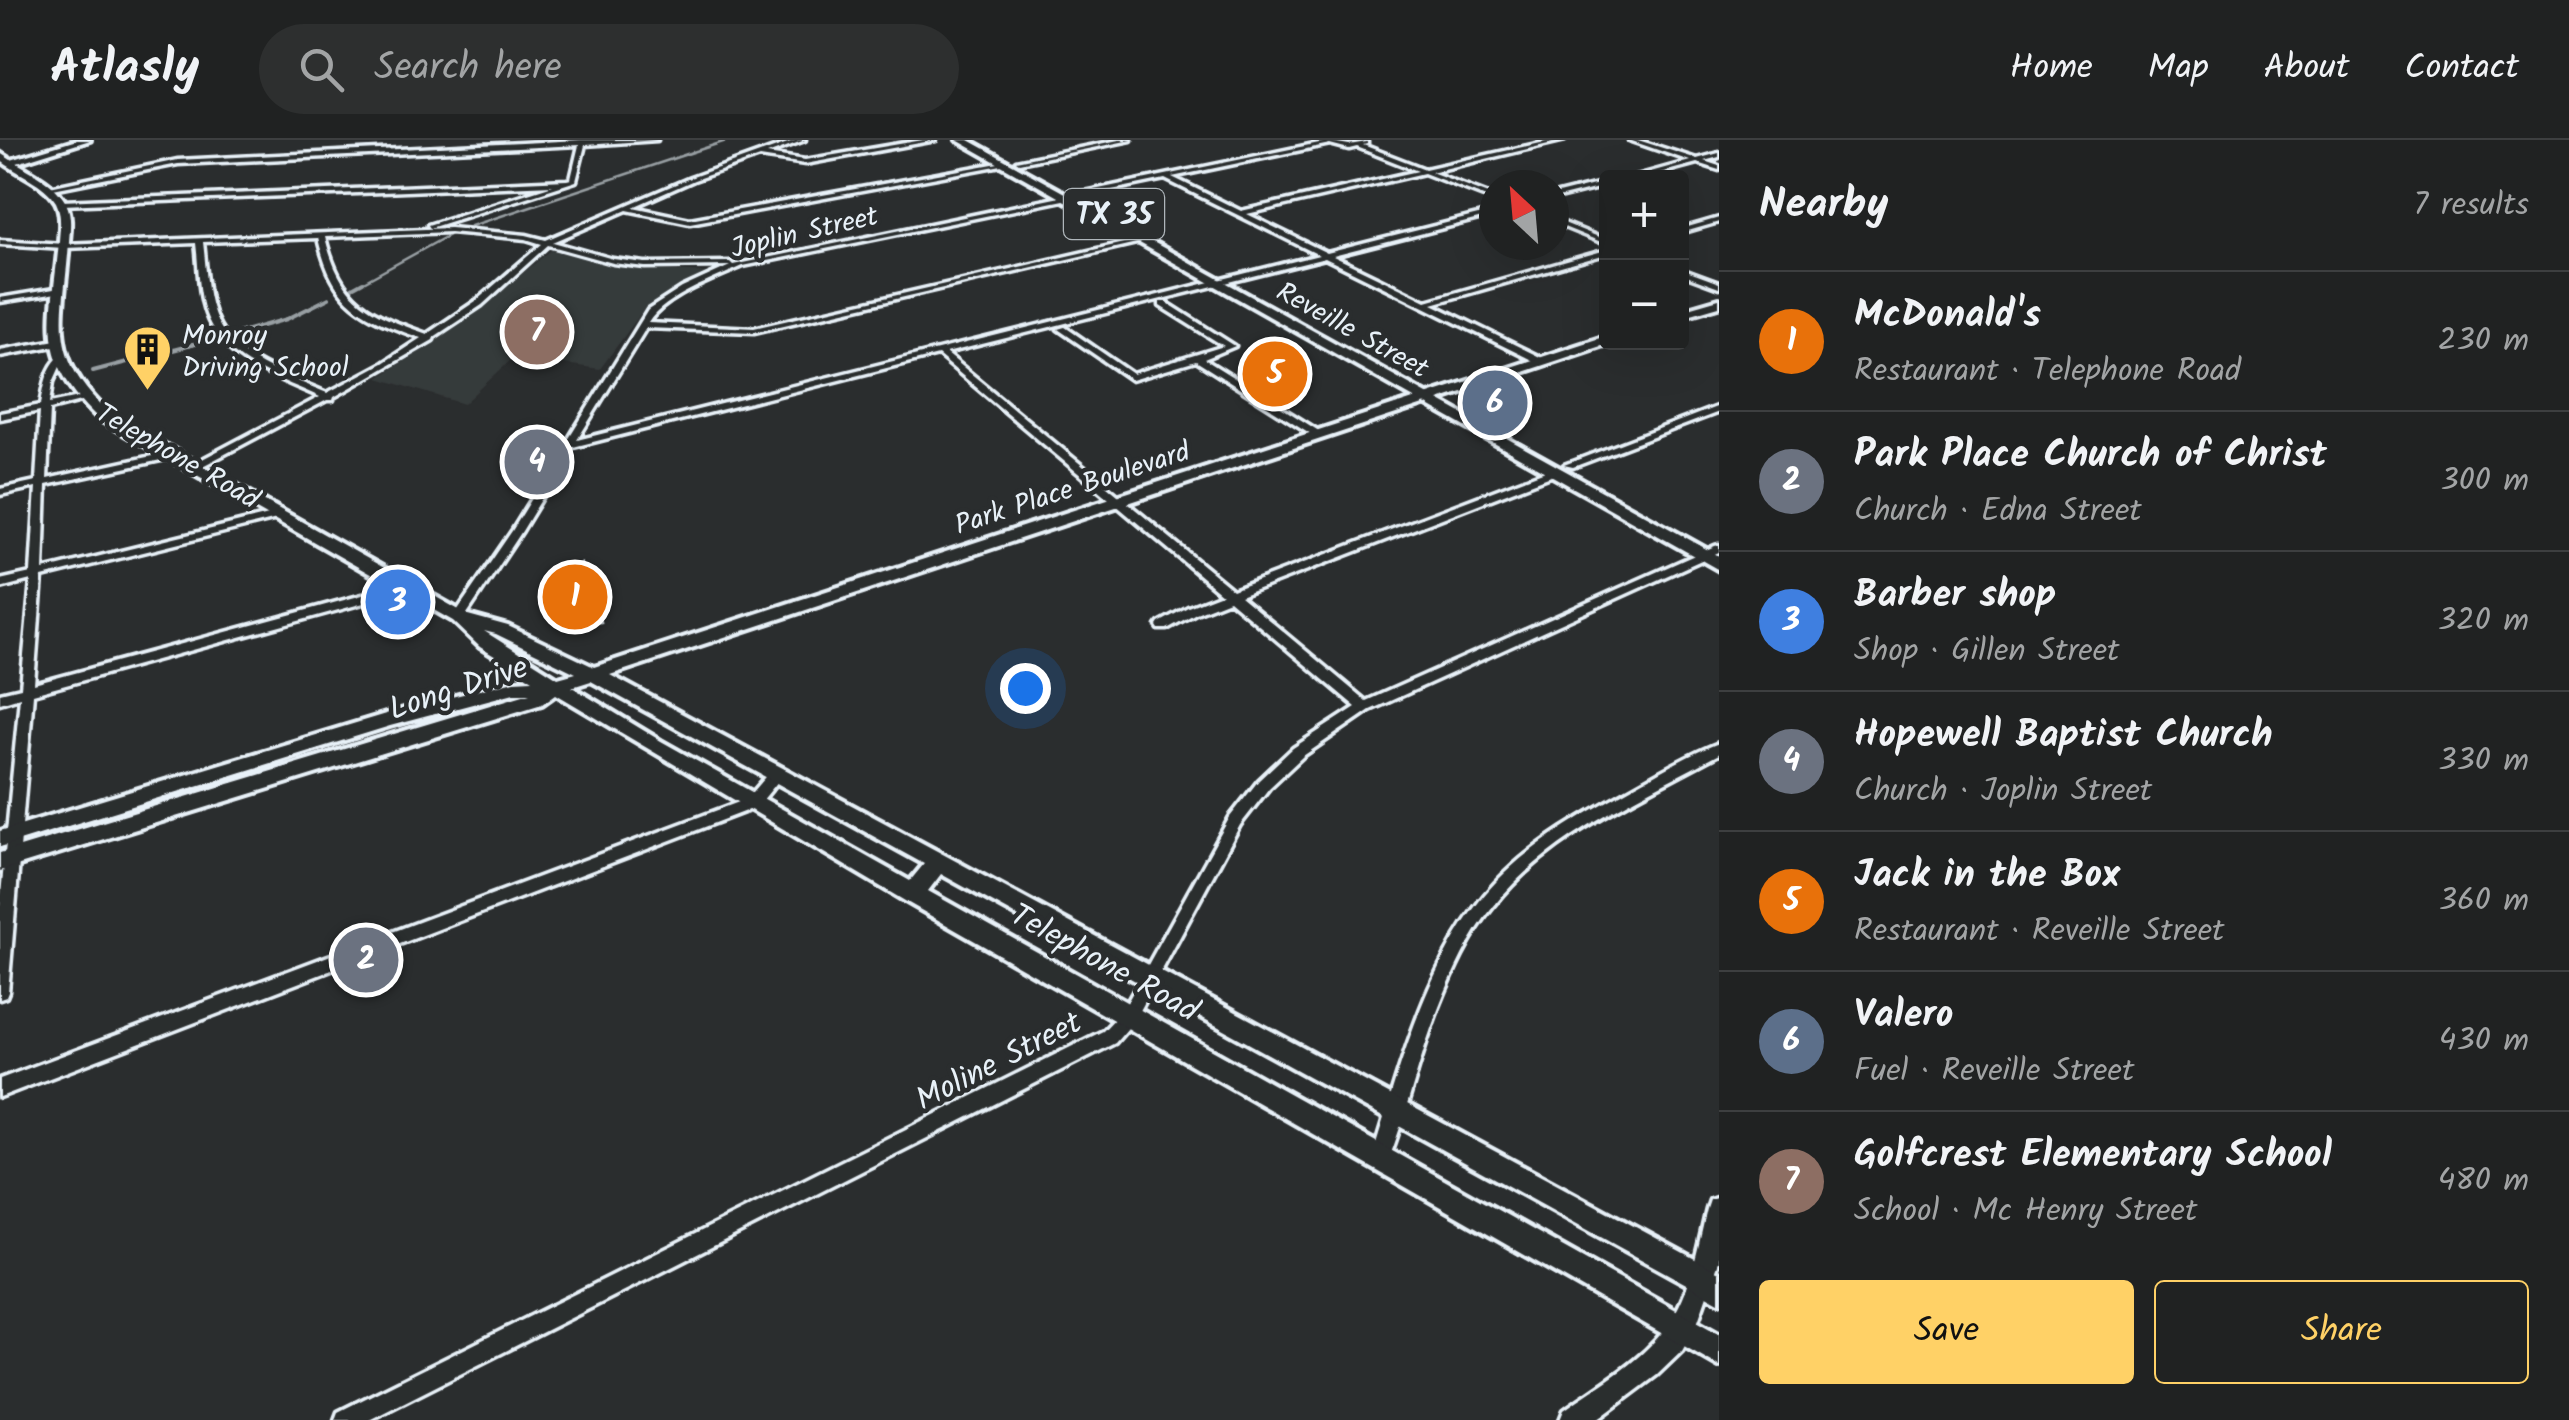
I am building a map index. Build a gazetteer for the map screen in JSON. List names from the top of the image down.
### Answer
{
  "streets": {
    "main road": [
      "TX 35",
      "Reveille Street",
      "Telephone Road",
      "Park Place Boulevard",
      "Long Drive"
    ],
    "street": ["Joplin Street", "Moline Street"]
  },
  "crossings": [
    ["Joplin Street", "Reveille Street"],
    ["Joplin Street", "Telephone Road"],
    ["Reveille Street", "Park Place Boulevard"],
    ["Reveille Street", "Moline Street"],
    ["Telephone Road", "Park Place Boulevard"],
    ["Telephone Road", "Long Drive"],
    ["Telephone Road", "Moline Street"],
    ["Park Place Boulevard", "Long Drive"]
  ],
  "places": {
    "building": ["Monroy Driving School"]
  },
  "north": "top left",
  "page": {
    "header": "Atlasly",
    "search": "Search here",
    "nav": [
      "Home",
      "Map",
      "About",
      "Contact"
    ],
    "heading": ["Nearby", "7 results"],
    "map_buttons": ["+", "−"],
    "list": [
      {
        "mark": "1",
        "name": "McDonald's",
        "note": "Restaurant · Telephone Road",
        "value": "230 m"
      },
      {
        "mark": "2",
        "name": "Park Place Church of Christ",
        "note": "Church · Edna Street",
        "value": "300 m"
      },
      {
        "mark": "3",
        "name": "Barber shop",
        "note": "Shop · Gillen Street",
        "value": "320 m"
      },
      {
        "mark": "4",
        "name": "Hopewell Baptist Church",
        "note": "Church · Joplin Street",
        "value": "330 m"
      },
      {
        "mark": "5",
        "name": "Jack in the Box",
        "note": "Restaurant · Reveille Street",
        "value": "360 m"
      },
      {
        "mark": "6",
        "name": "Valero",
        "note": "Fuel · Reveille Street",
        "value": "430 m"
      },
      {
        "mark": "7",
        "name": "Golfcrest Elementary School",
        "note": "School · Mc Henry Street",
        "value": "480 m"
      }
    ],
    "pins": [
      "7",
      "5",
      "6",
      "4",
      "1",
      "3",
      "2"
    ],
    "buttons": ["Save", "Share"]
  }
}
